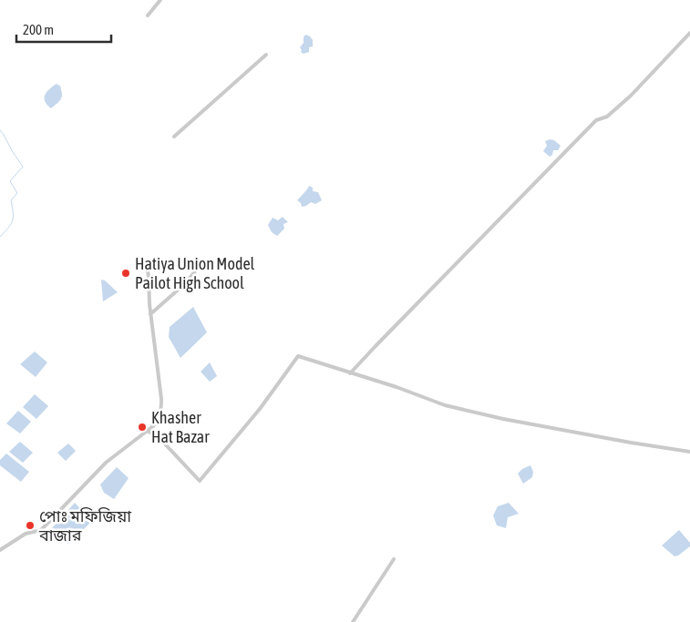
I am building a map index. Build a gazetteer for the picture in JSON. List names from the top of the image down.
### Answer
{
  "places": ["Hatiya Union Model Pailot High School", "Khasher Hat Bazar", "পোঃ মফিজিয়া বাজার"],
  "scale_bar": "200 m"
}
